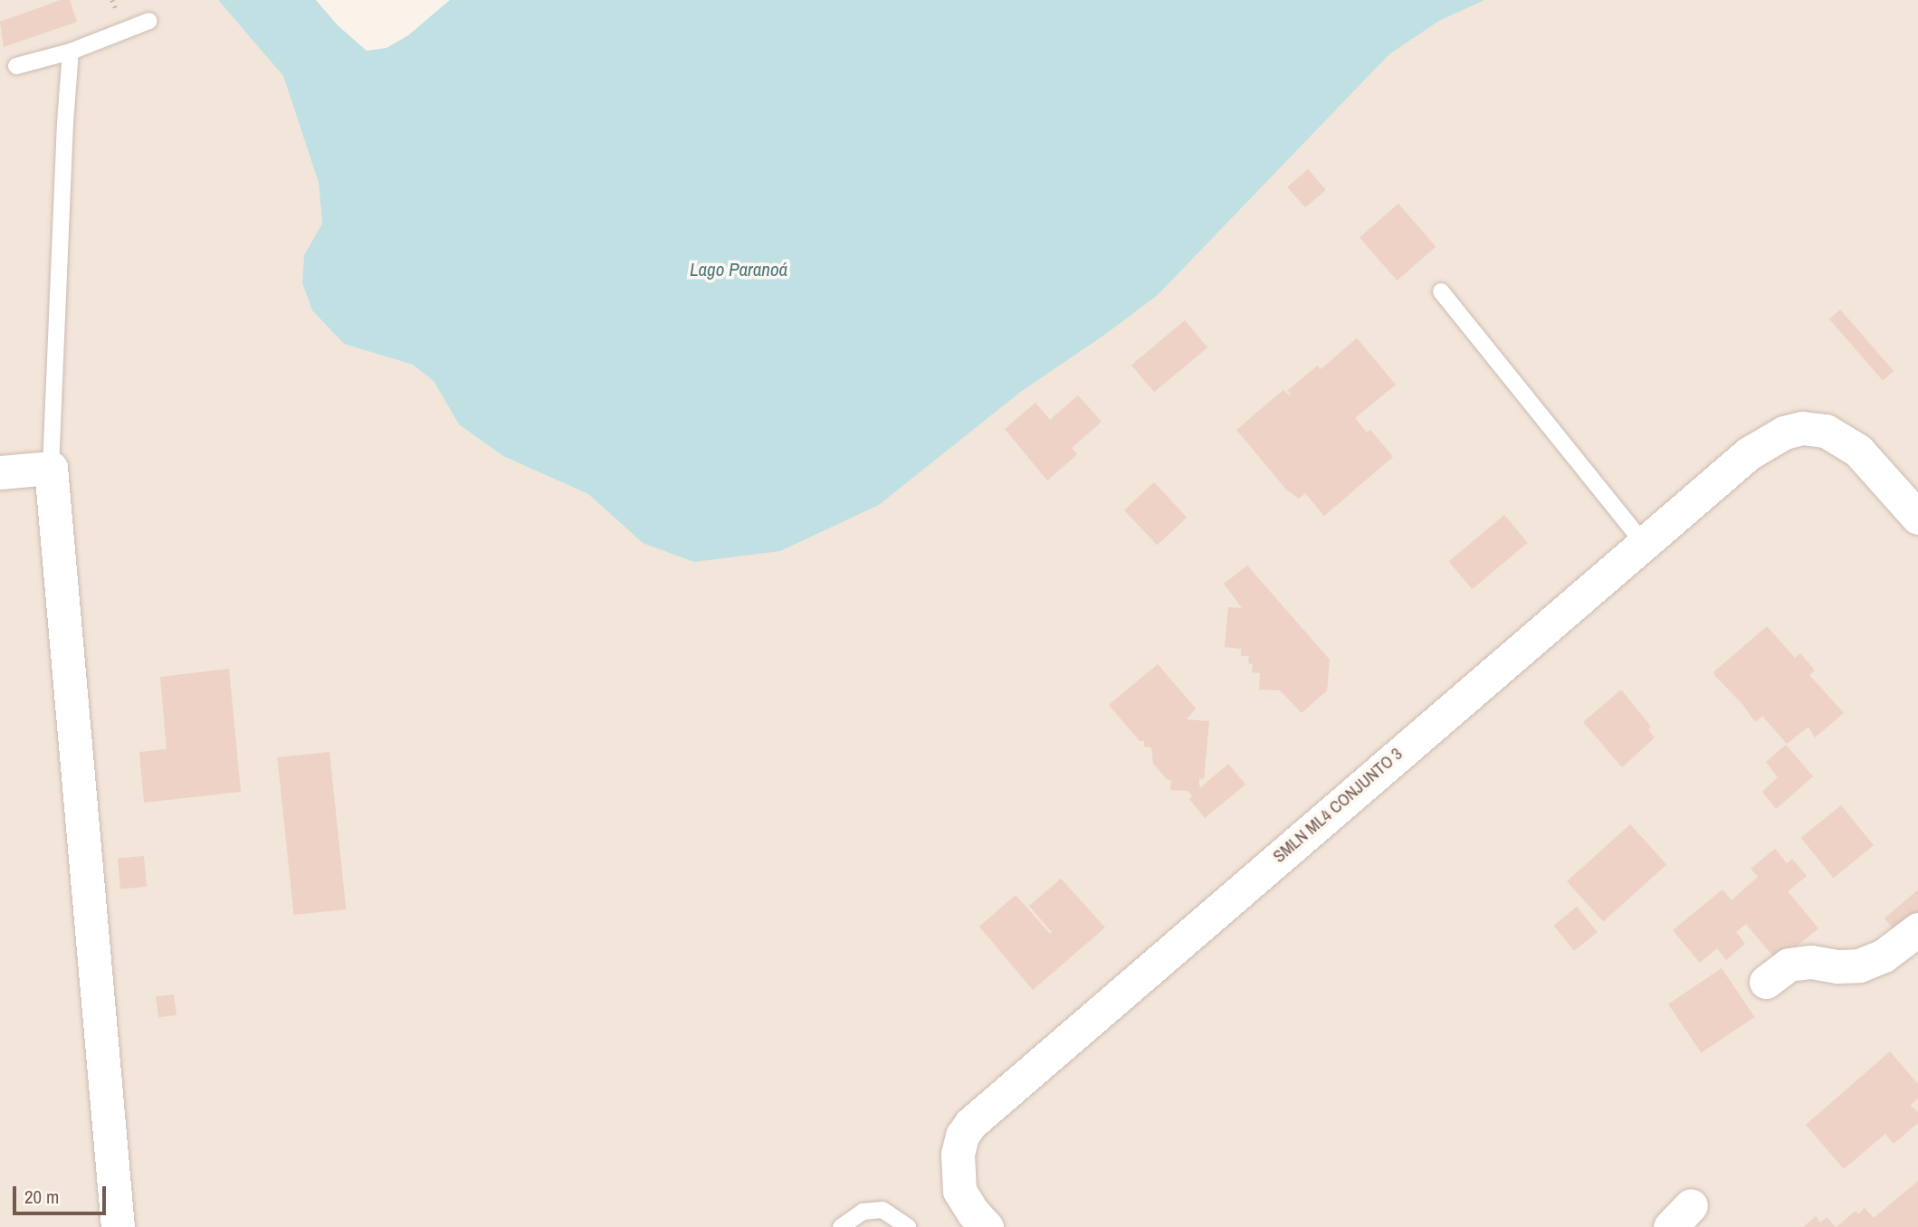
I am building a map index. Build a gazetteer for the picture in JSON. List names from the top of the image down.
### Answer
{
  "streets": {
    "street": ["SMLN ML4 CONJUNTO 3"]
  },
  "water": ["Lago Paranoá"],
  "scale_bar": "20 m"
}
